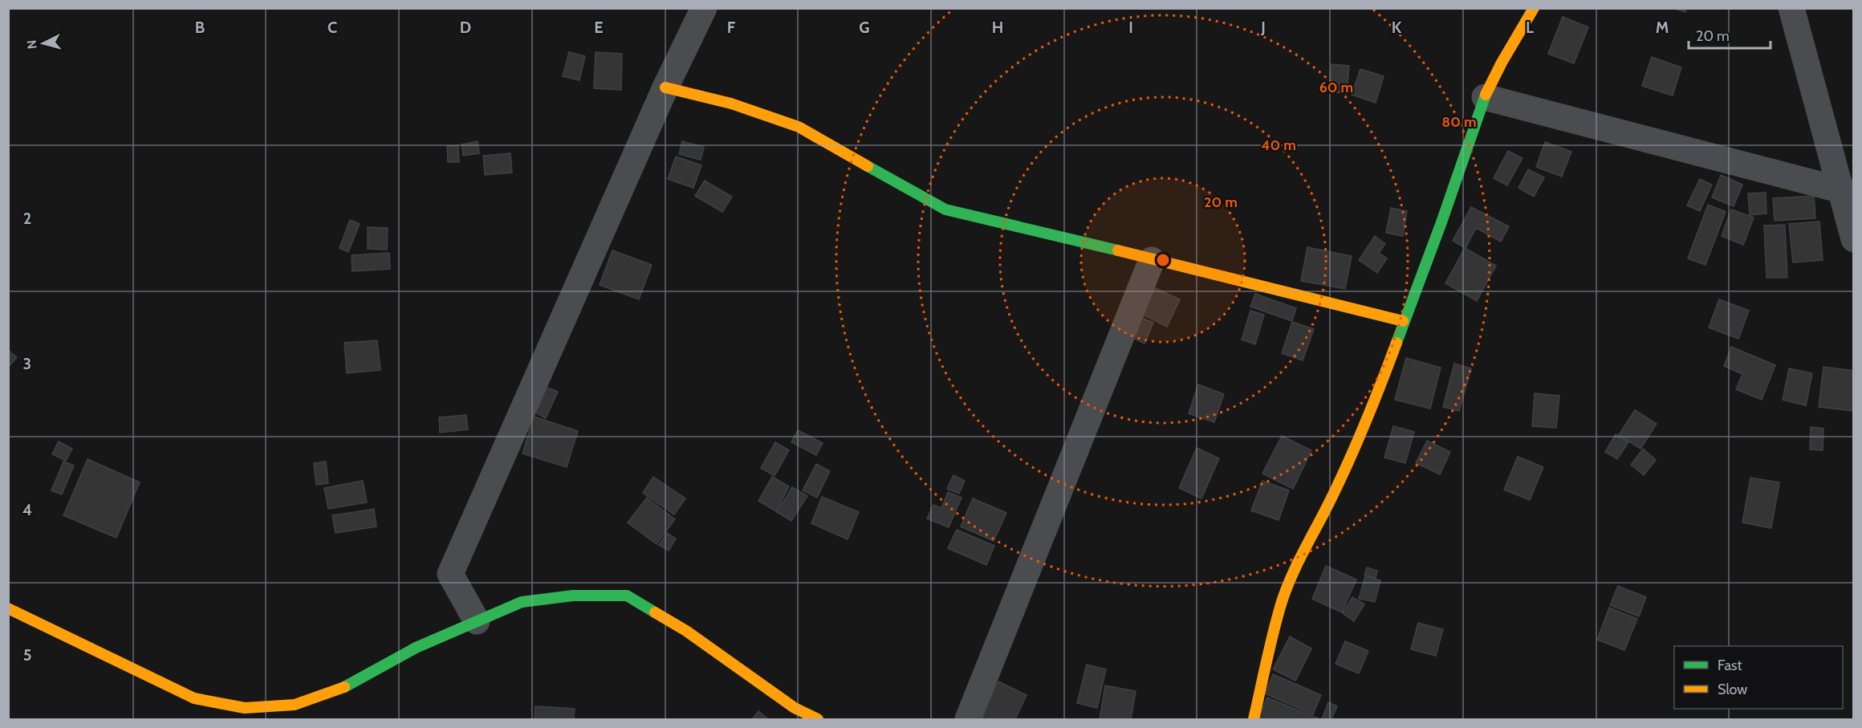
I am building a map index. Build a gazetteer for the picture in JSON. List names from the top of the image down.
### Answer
{
  "legend": ["Fast", "Slow"],
  "scale_bar": "20 m",
  "north": "left",
  "grid": {
    "columns": [
      "B",
      "C",
      "D",
      "E",
      "F",
      "G",
      "H",
      "I",
      "J",
      "K",
      "L",
      "M"
    ],
    "rows": [
      "2",
      "3",
      "4",
      "5"
    ]
  },
  "rings": [
    "60 m",
    "80 m",
    "40 m",
    "20 m"
  ]
}
